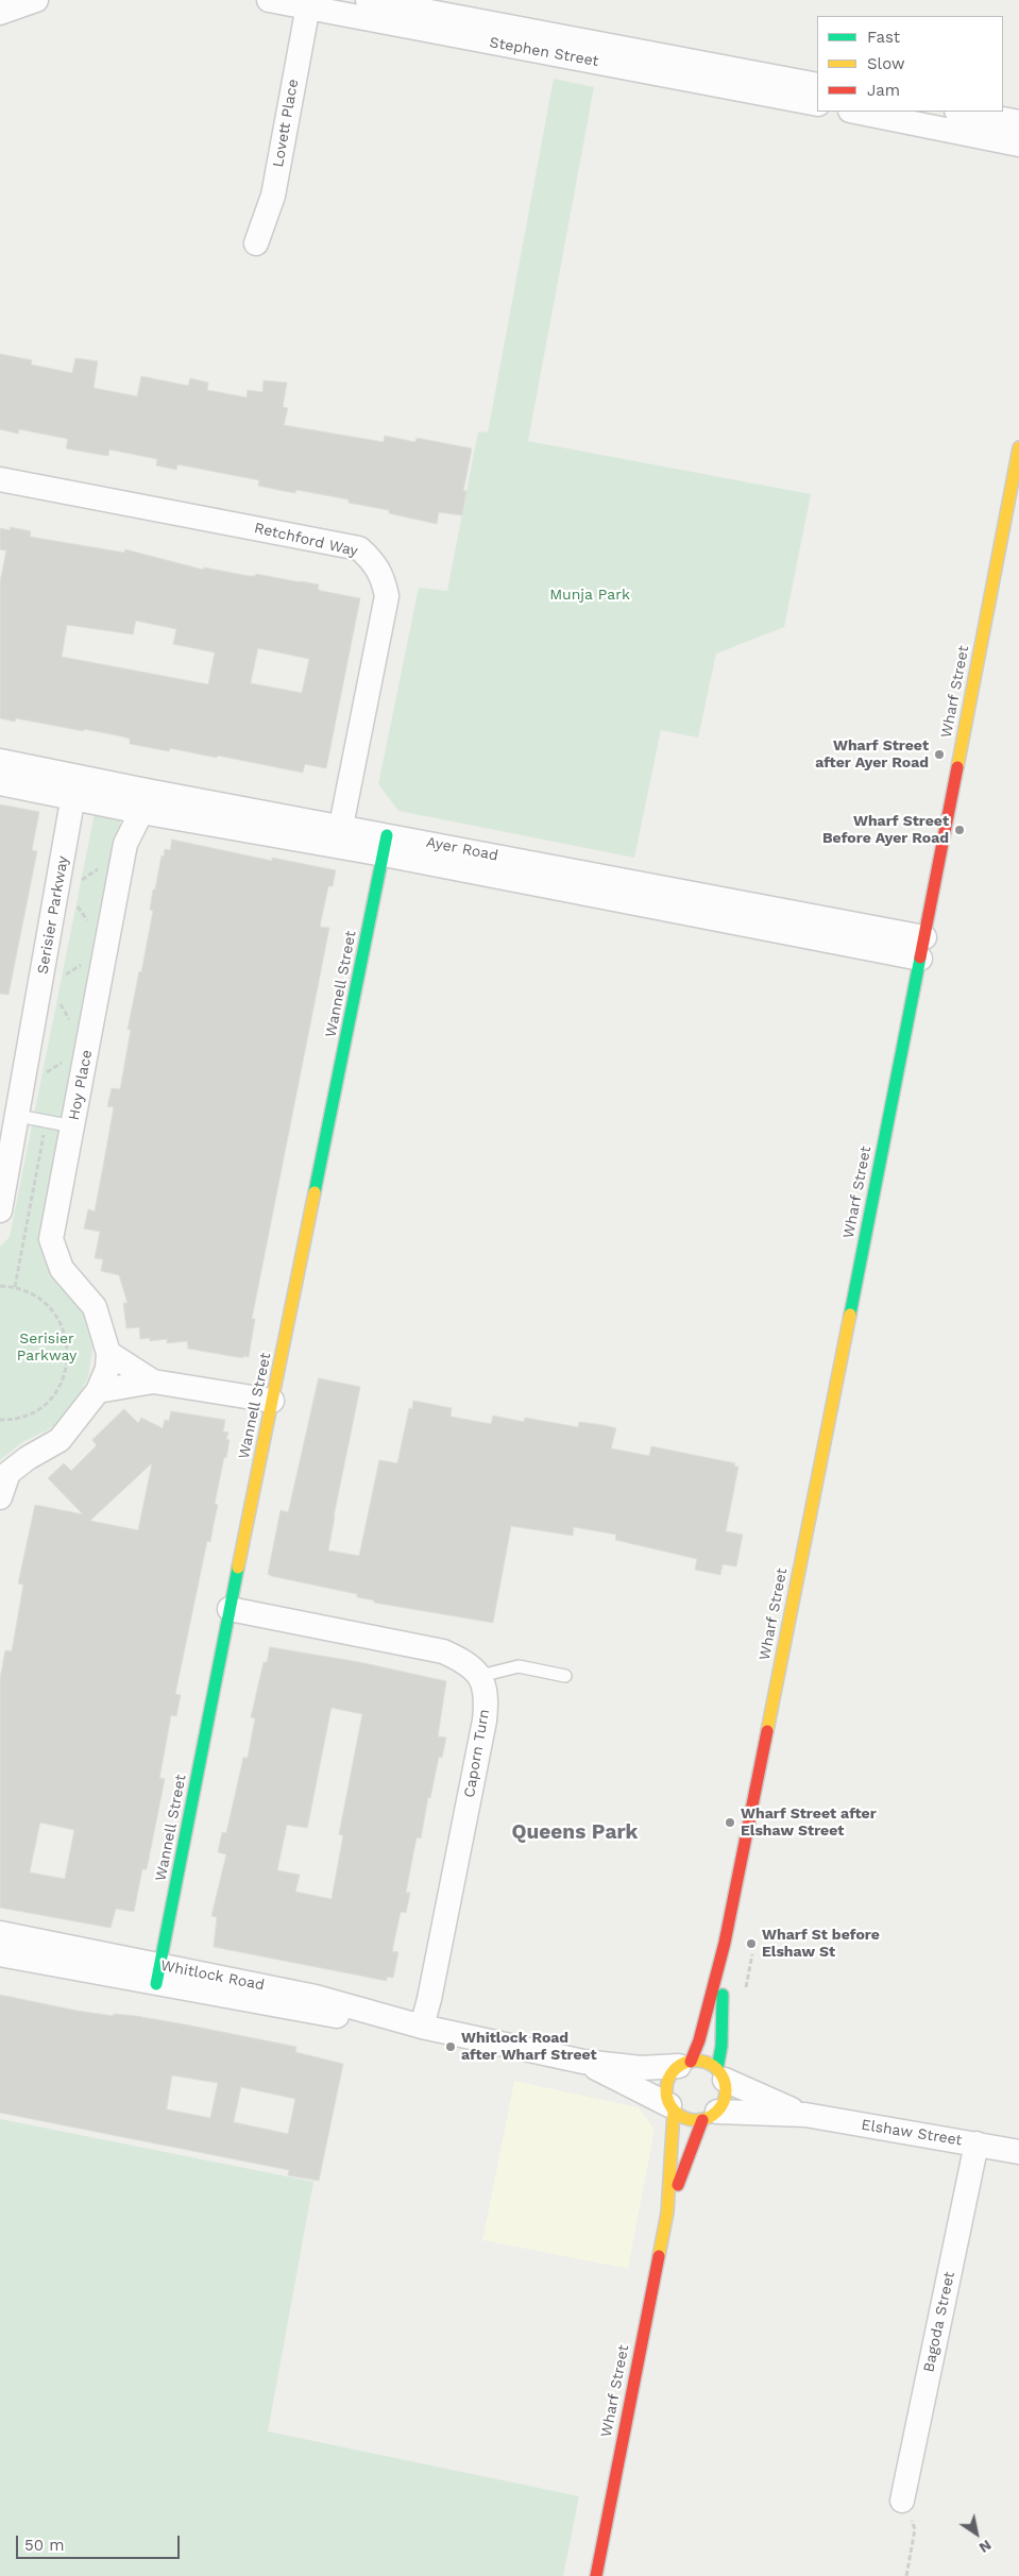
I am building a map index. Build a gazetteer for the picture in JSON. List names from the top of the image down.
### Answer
{
  "streets": {
    "street": [
      "Stephen Street",
      "Lovett Place",
      "Retchford Way",
      "Wharf Street",
      "Ayer Road",
      "Serisier Parkway",
      "Wannell Street",
      "Hoy Place",
      "Caporn Turn",
      "Whitlock Road",
      "Elshaw Street",
      "Bagoda Street"
    ]
  },
  "crossings": [
    ["Stephen Street", "Lovett Place"],
    ["Retchford Way", "Ayer Road"],
    ["Wharf Street", "Ayer Road"],
    ["Wharf Street", "Whitlock Road"],
    ["Wharf Street", "Elshaw Street"],
    ["Ayer Road", "Serisier Parkway"],
    ["Ayer Road", "Wannell Street"],
    ["Ayer Road", "Hoy Place"],
    ["Wannell Street", "Whitlock Road"],
    ["Caporn Turn", "Whitlock Road"],
    ["Whitlock Road", "Elshaw Street"],
    ["Elshaw Street", "Bagoda Street"]
  ],
  "districts": ["Queens Park"],
  "parks": ["Munja Park", "Serisier Parkway"],
  "places": [
    "Wharf Street after Ayer Road",
    "Wharf Street Before Ayer Road",
    "Wharf Street after Elshaw Street",
    "Wharf St before Elshaw St",
    "Whitlock Road after Wharf Street"
  ],
  "legend": ["Fast", "Slow", "Jam"],
  "scale_bar": "50 m",
  "north": "bottom right"
}
